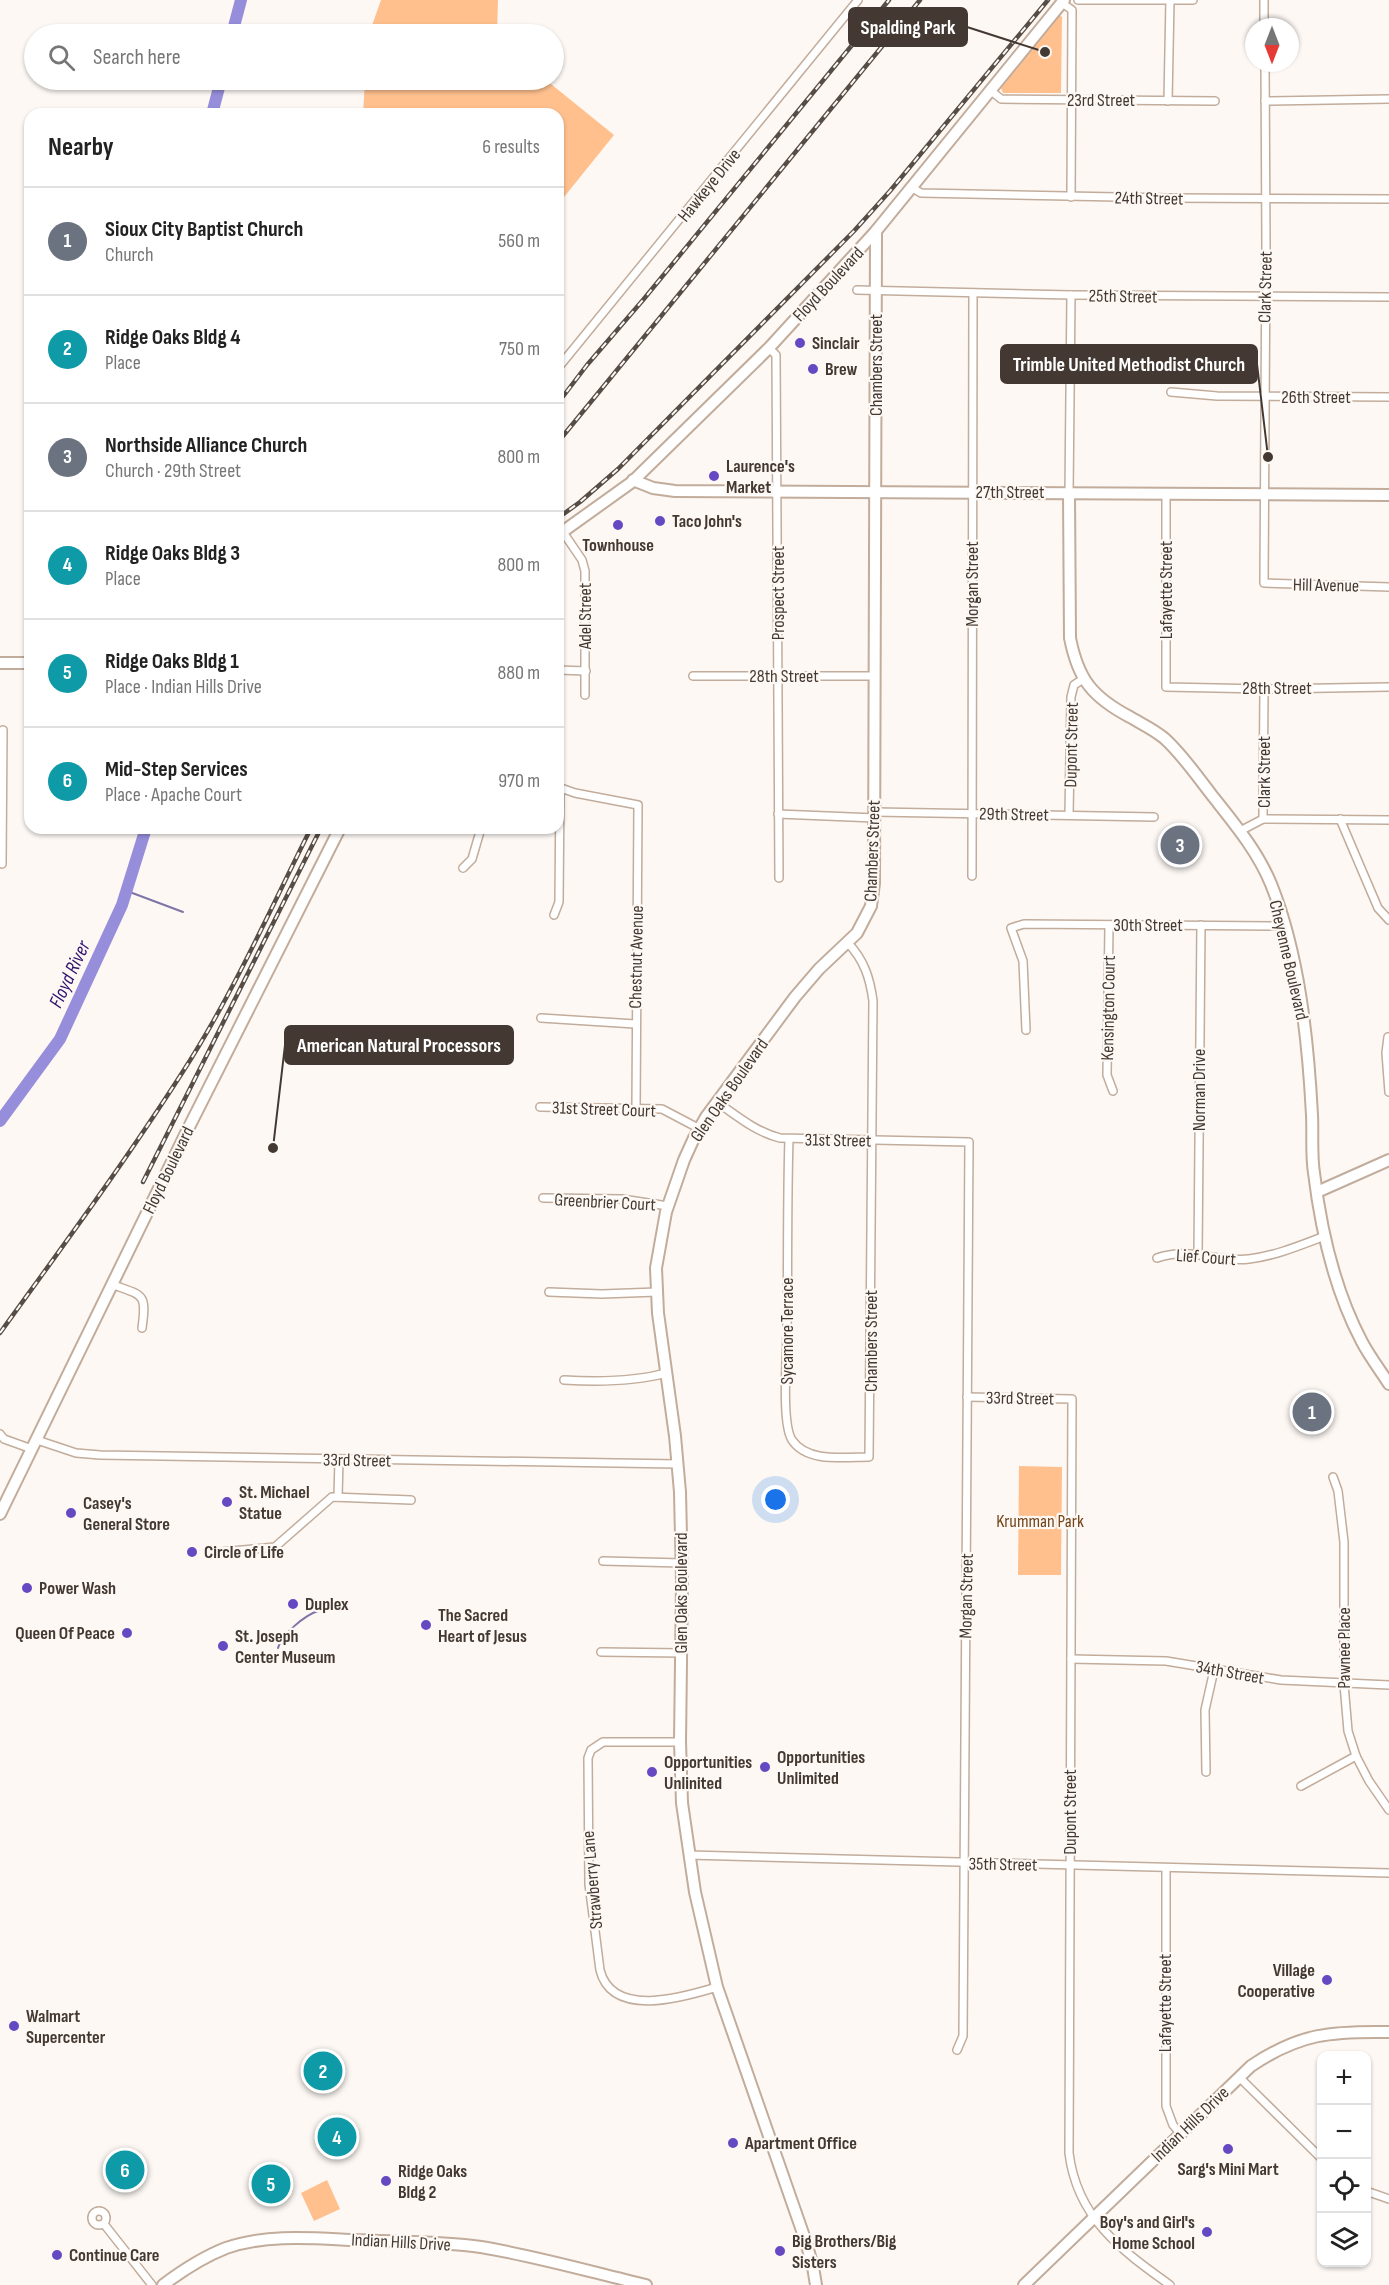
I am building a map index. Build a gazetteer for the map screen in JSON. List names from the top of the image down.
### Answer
{
  "streets": {
    "main road": [
      "Floyd Boulevard",
      "Chambers Street",
      "27th Street",
      "Cheyenne Boulevard",
      "Glen Oaks Boulevard",
      "Indian Hills Drive"
    ],
    "street": [
      "23rd Street",
      "Hawkeye Drive",
      "24th Street",
      "Clark Street",
      "25th Street",
      "26th Street",
      "Morgan Street",
      "Hill Avenue",
      "Lafayette Street",
      "Prospect Street",
      "Adel Street",
      "28th Street",
      "Dupont Street",
      "29th Street",
      "30th Street",
      "Chestnut Avenue",
      "Kensington Court",
      "Norman Drive",
      "31st Street Court",
      "31st Street",
      "Greenbrier Court",
      "Lief Court",
      "Sycamore Terrace",
      "33rd Street",
      "Pawnee Place",
      "34th Street",
      "35th Street",
      "Strawberry Lane"
    ]
  },
  "crossings": [
    ["23rd Street", "Floyd Boulevard"],
    ["24th Street", "Floyd Boulevard"],
    ["24th Street", "Clark Street"],
    ["Floyd Boulevard", "Chambers Street"],
    ["Floyd Boulevard", "27th Street"],
    ["Floyd Boulevard", "Prospect Street"],
    ["Floyd Boulevard", "33rd Street"],
    ["Clark Street", "25th Street"],
    ["Clark Street", "26th Street"],
    ["Clark Street", "27th Street"],
    ["Clark Street", "Hill Avenue"],
    ["Clark Street", "28th Street"],
    ["25th Street", "Chambers Street"],
    ["25th Street", "Morgan Street"],
    ["Chambers Street", "27th Street"],
    ["Chambers Street", "28th Street"],
    ["Chambers Street", "29th Street"],
    ["Chambers Street", "Glen Oaks Boulevard"],
    ["Chambers Street", "31st Street"],
    ["Chambers Street", "Sycamore Terrace"],
    ["27th Street", "Morgan Street"],
    ["27th Street", "Lafayette Street"],
    ["27th Street", "Prospect Street"],
    ["27th Street", "Cheyenne Boulevard"],
    ["Morgan Street", "29th Street"],
    ["Morgan Street", "31st Street"],
    ["Morgan Street", "33rd Street"],
    ["Morgan Street", "35th Street"],
    ["Lafayette Street", "28th Street"],
    ["Lafayette Street", "35th Street"],
    ["Lafayette Street", "Indian Hills Drive"],
    ["Prospect Street", "28th Street"],
    ["Prospect Street", "29th Street"],
    ["Dupont Street", "29th Street"],
    ["Dupont Street", "Cheyenne Boulevard"],
    ["Dupont Street", "33rd Street"],
    ["Dupont Street", "34th Street"],
    ["Dupont Street", "35th Street"],
    ["Dupont Street", "Indian Hills Drive"],
    ["30th Street", "Cheyenne Boulevard"],
    ["30th Street", "Kensington Court"],
    ["30th Street", "Norman Drive"],
    ["Chestnut Avenue", "31st Street Court"],
    ["Cheyenne Boulevard", "Lief Court"],
    ["Glen Oaks Boulevard", "31st Street Court"],
    ["Glen Oaks Boulevard", "31st Street"],
    ["Glen Oaks Boulevard", "Greenbrier Court"],
    ["Glen Oaks Boulevard", "33rd Street"],
    ["Glen Oaks Boulevard", "35th Street"],
    ["Glen Oaks Boulevard", "Strawberry Lane"],
    ["Norman Drive", "Lief Court"],
    ["31st Street", "Sycamore Terrace"],
    ["Pawnee Place", "34th Street"]
  ],
  "water": ["Floyd River"],
  "parks": ["Krumman Park"],
  "places": [
    "Spalding Park",
    "Sinclair",
    "Brew",
    "Trimble United Methodist Church",
    "Laurence's Market",
    "Taco John's",
    "Townhouse",
    "American Natural Processors",
    "St. Michael Statue",
    "Casey's General Store",
    "Circle of Life",
    "Power Wash",
    "Duplex",
    "The Sacred Heart of Jesus",
    "Queen Of Peace",
    "St. Joseph Center Museum",
    "Opportunities Unlimited",
    "Opportunities Unlinited",
    "Village Cooperative",
    "Walmart Supercenter",
    "Apartment Office",
    "Sarg's Mini Mart",
    "Ridge Oaks Bldg 2",
    "Boy's and Girl's Home School",
    "Big Brothers/Big Sisters",
    "Continue Care"
  ],
  "north": "bottom",
  "page": {
    "search": "Search here",
    "heading": ["Nearby", "6 results"],
    "list": [
      {
        "mark": "1",
        "name": "Sioux City Baptist Church",
        "note": "Church",
        "value": "560 m"
      },
      {
        "mark": "2",
        "name": "Ridge Oaks Bldg 4",
        "note": "Place",
        "value": "750 m"
      },
      {
        "mark": "3",
        "name": "Northside Alliance Church",
        "note": "Church · 29th Street",
        "value": "800 m"
      },
      {
        "mark": "4",
        "name": "Ridge Oaks Bldg 3",
        "note": "Place",
        "value": "800 m"
      },
      {
        "mark": "5",
        "name": "Ridge Oaks Bldg 1",
        "note": "Place · Indian Hills Drive",
        "value": "880 m"
      },
      {
        "mark": "6",
        "name": "Mid-Step Services",
        "note": "Place · Apache Court",
        "value": "970 m"
      }
    ],
    "pins": [
      "3",
      "1",
      "2",
      "4",
      "6",
      "5"
    ],
    "map_buttons": ["+", "−"]
  }
}
